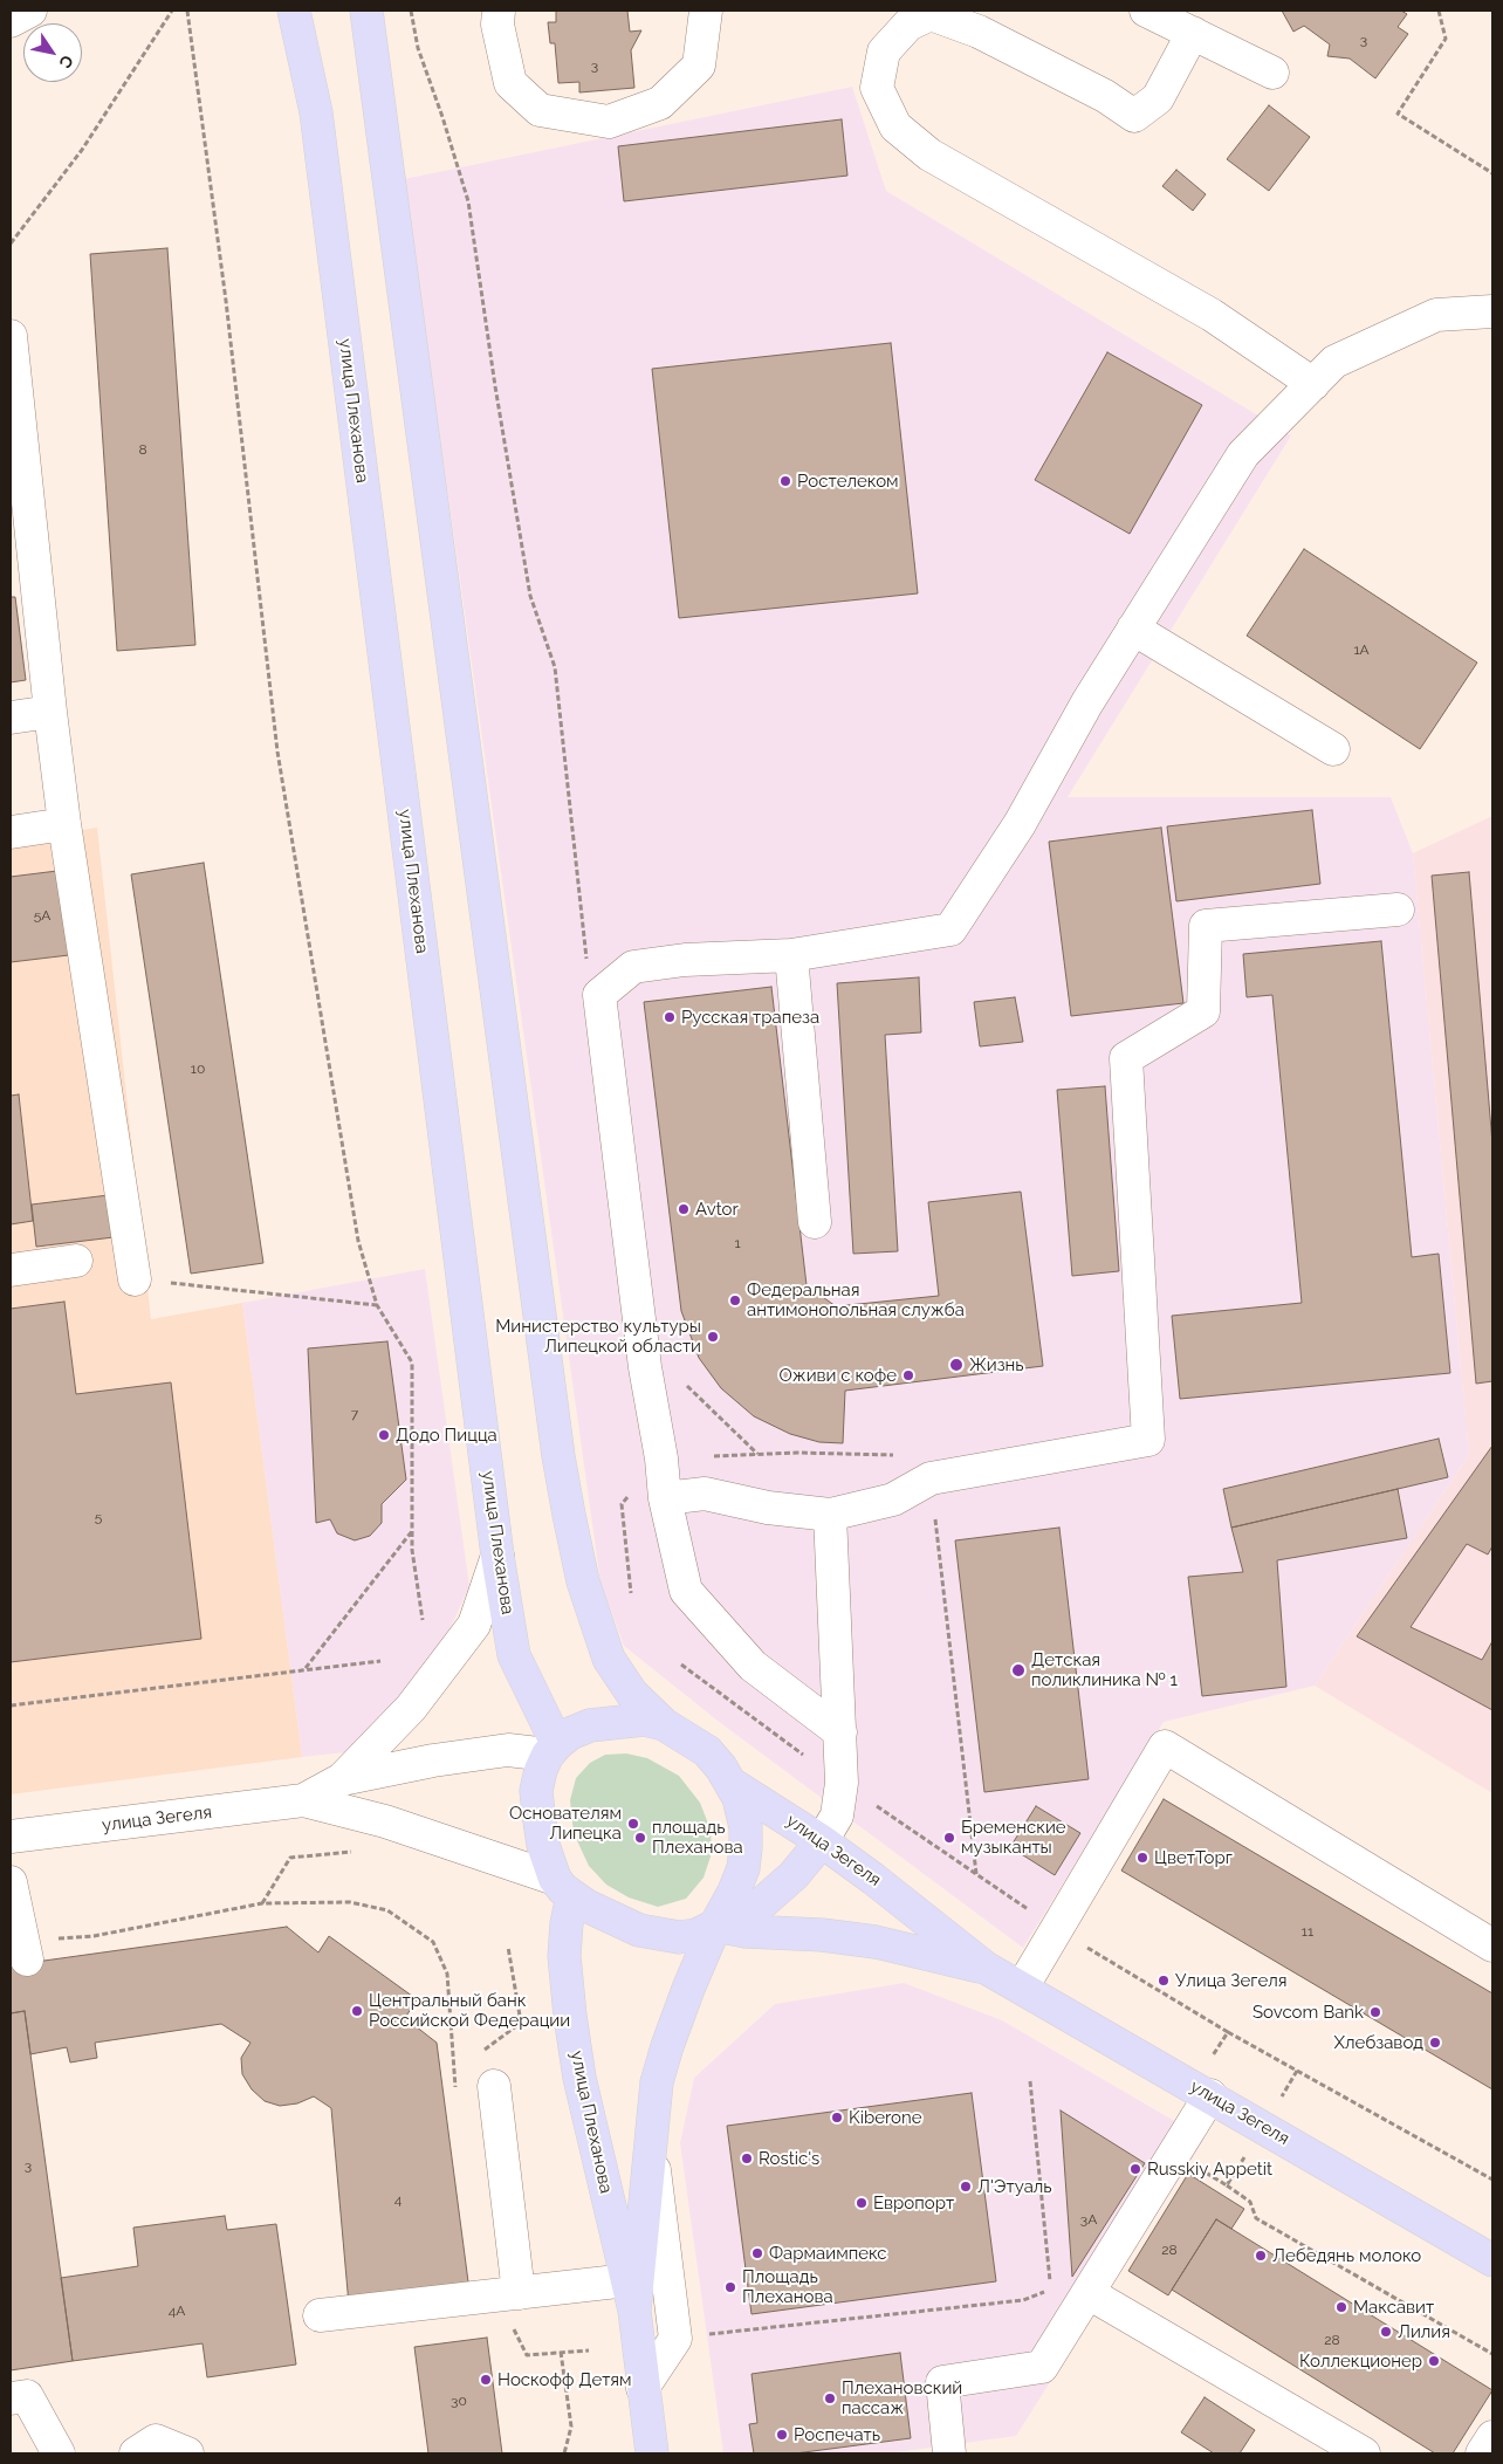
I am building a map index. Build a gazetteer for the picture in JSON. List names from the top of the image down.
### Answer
{
  "streets": {
    "main road": ["улица Плеханова", "улица Зегеля"]
  },
  "crossings": [
    ["улица Плеханова", "улица Зегеля"]
  ],
  "places": [
    "Ростелеком",
    "Русская трапеза",
    "Avtor",
    "Федеральная антимонопольная служба",
    "Министерство культуры Липецкой области",
    "Жизнь",
    "Оживи с кофе",
    "Додо Пицца",
    "Детская поликлиника № 1",
    "Основателям Липецка",
    "площадь Плеханова",
    "Бременские музыканты",
    "ЦветТорг",
    "Улица Зегеля",
    "Центральный банк Российской Федерации",
    "Sovcom Bank",
    "Хлебзавод",
    "Kiberone",
    "Rostic's",
    "Russkiy Appetit",
    "Л'Этуаль",
    "Европорт",
    "Фармаимпекс",
    "Лебедянь молоко",
    "Площадь Плеханова",
    "Максавит",
    "Лилия",
    "Коллекционер",
    "Носкофф Детям",
    "Плехановский пассаж",
    "Роспечать"
  ],
  "house_numbers": [
    "3",
    "3",
    "8",
    "1А",
    "5А",
    "10",
    "1",
    "7",
    "5",
    "11",
    "3",
    "4",
    "3А",
    "28",
    "4А",
    "28",
    "30"
  ],
  "north": "bottom right"
}
